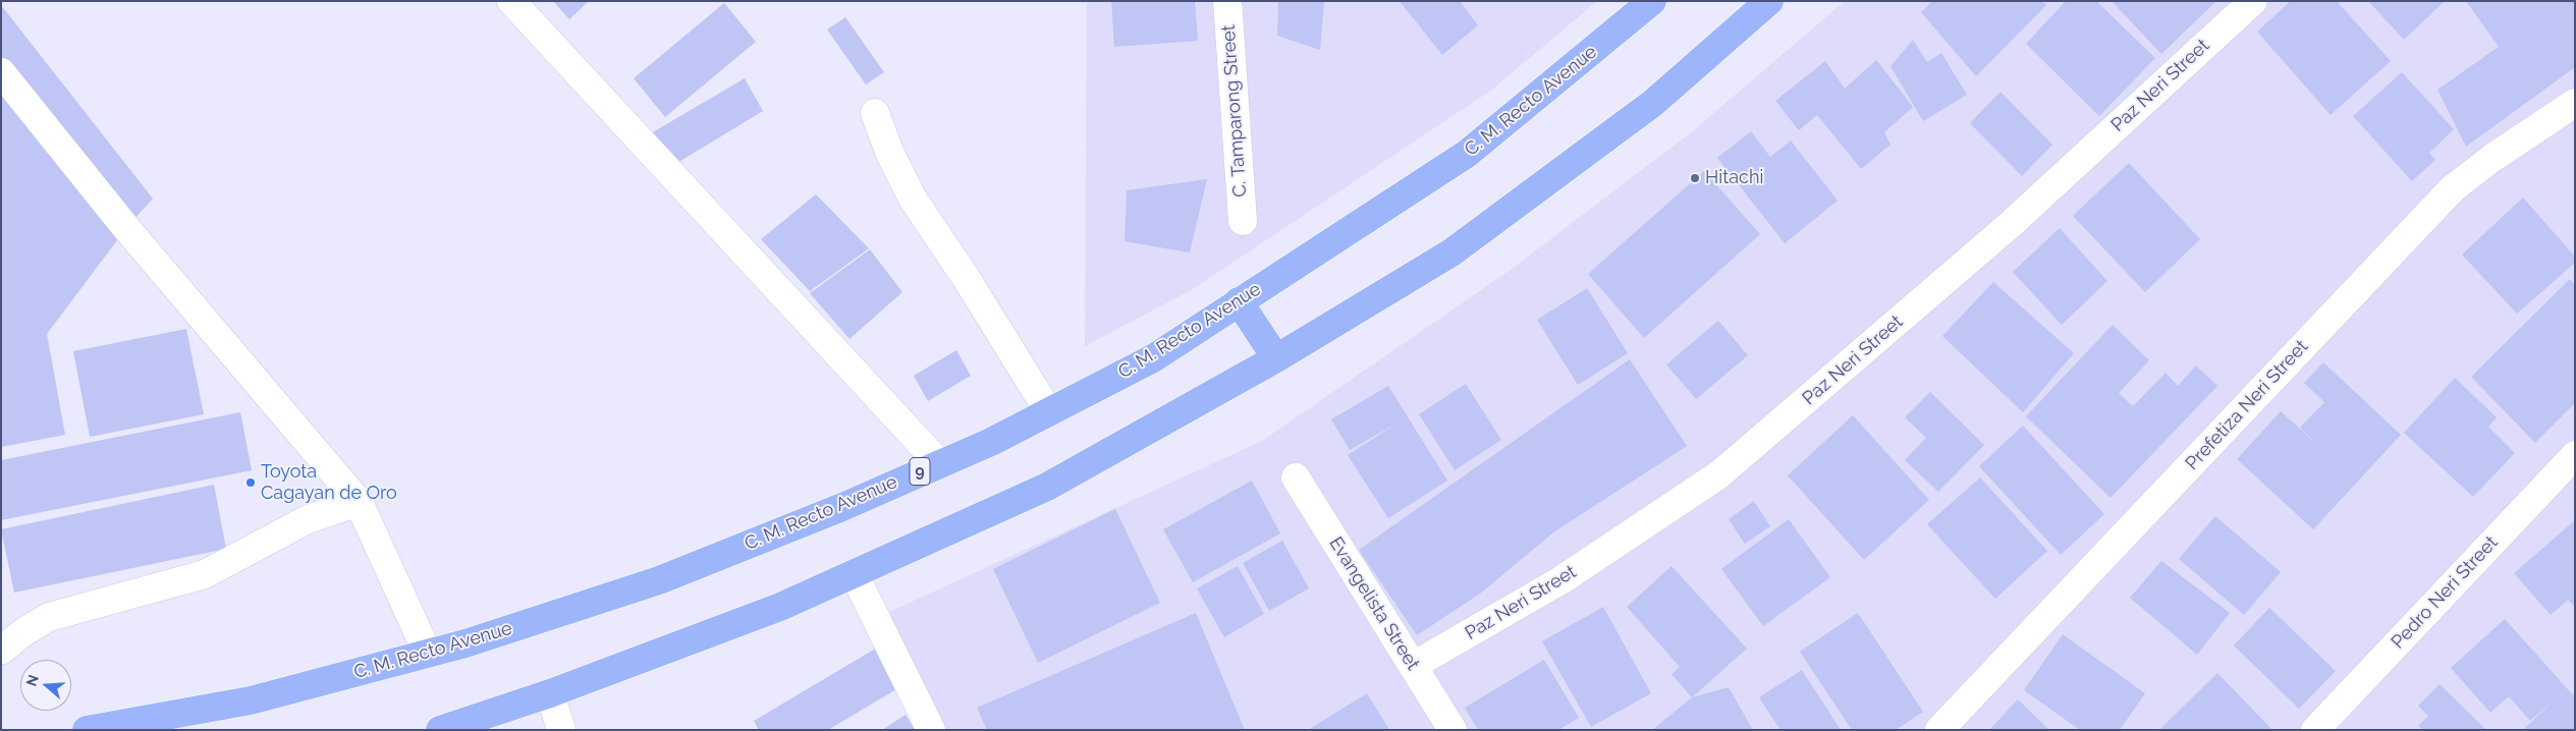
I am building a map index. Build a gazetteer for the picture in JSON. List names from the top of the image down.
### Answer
{
  "streets": {
    "highway": ["C. M. Recto Avenue", "9"],
    "street": [
      "Paz Neri Street",
      "C. Tamparong Street",
      "Prefetiza Neri Street",
      "Pedro Neri Street",
      "Evangelista Street"
    ]
  },
  "crossings": [
    ["Paz Neri Street", "Evangelista Street"]
  ],
  "places": ["Hitachi", "Toyota Cagayan de Oro"],
  "north": "left"
}
